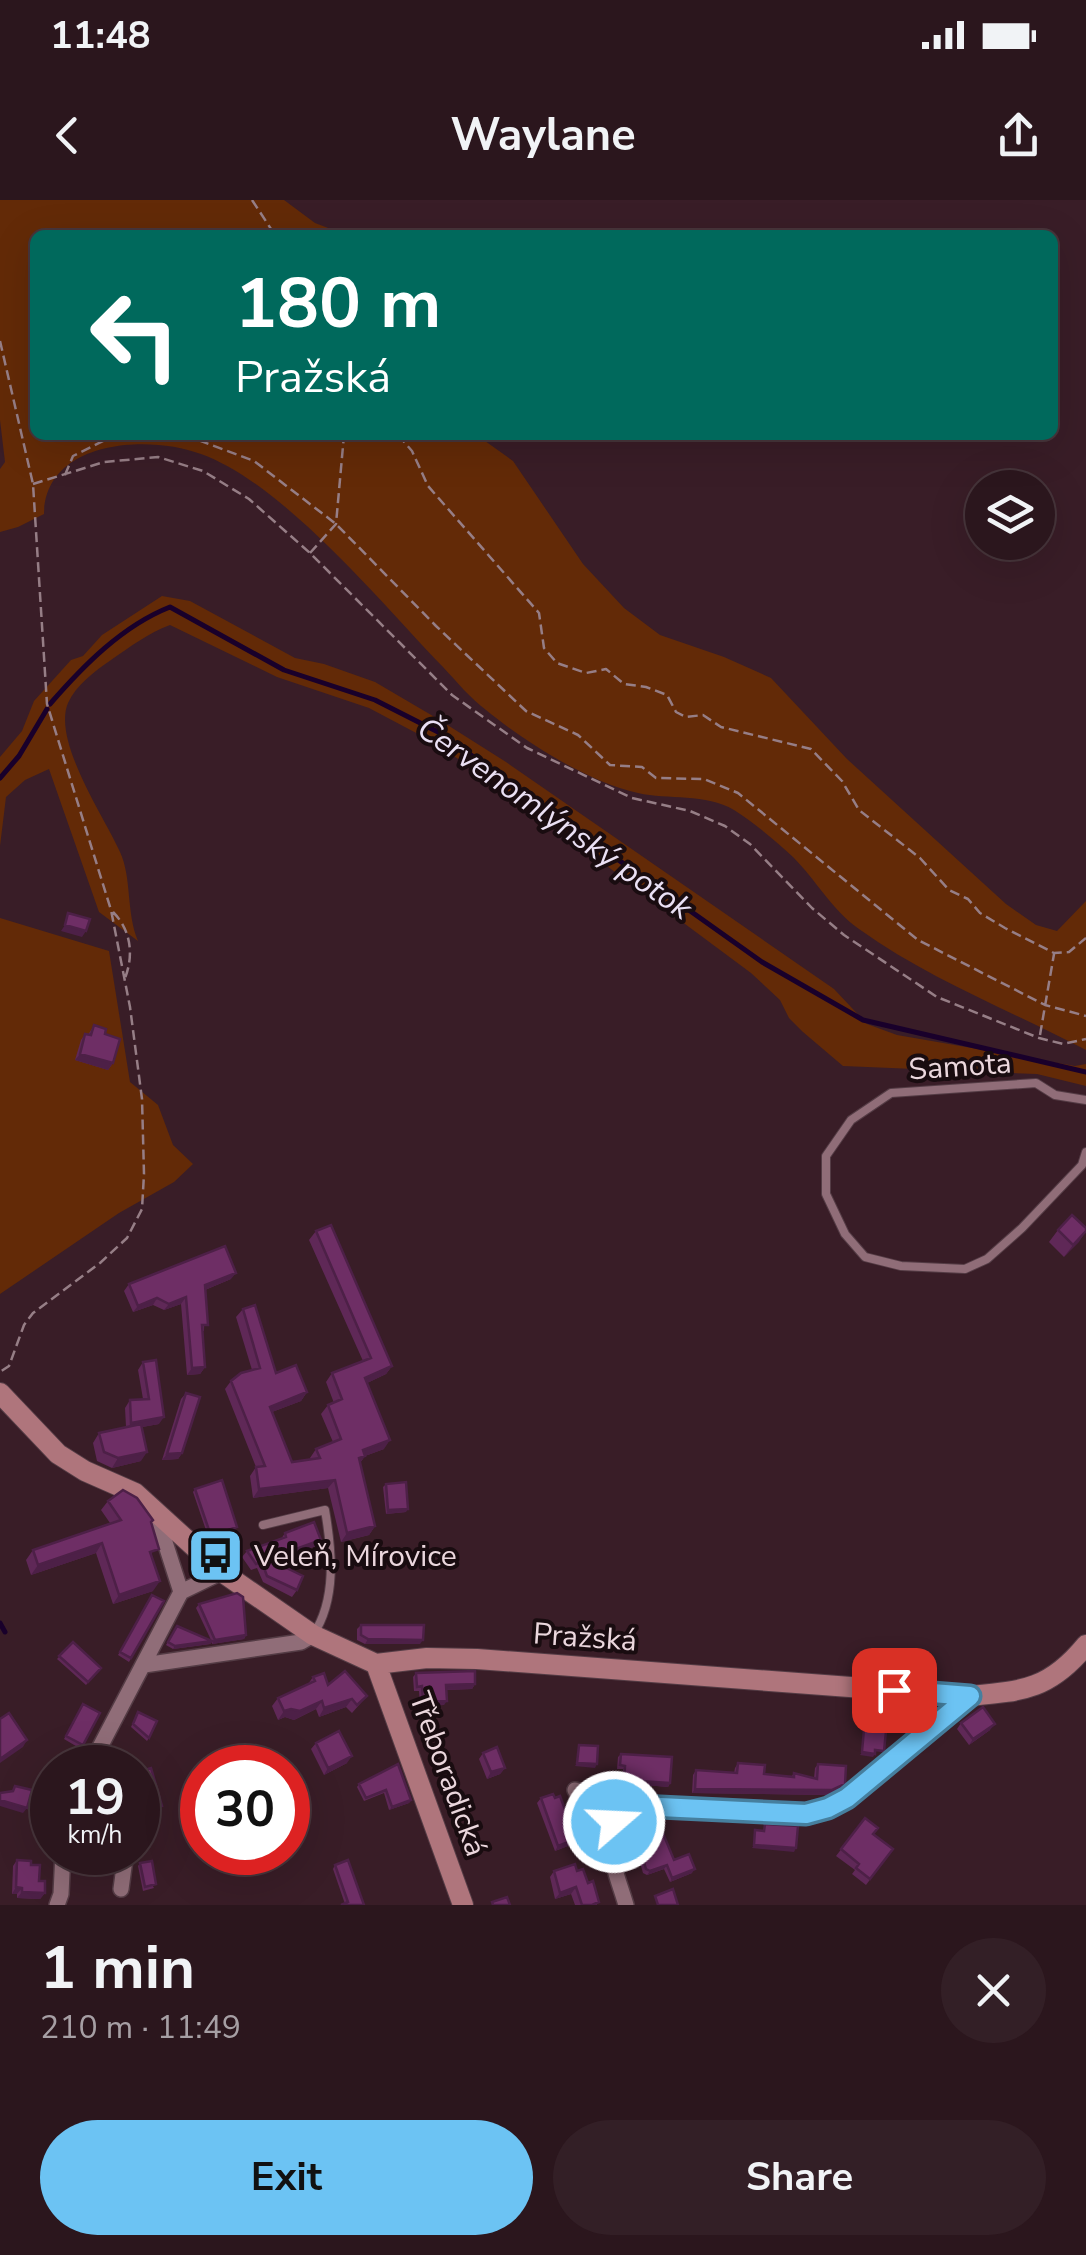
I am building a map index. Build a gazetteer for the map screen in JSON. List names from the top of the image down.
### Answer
{
  "streets": {
    "street": ["Pražská", "Třeboradická"],
    "lane": ["Samota"]
  },
  "crossings": [
    ["Pražská", "Třeboradická"]
  ],
  "water": ["Červenomlýnský potok"],
  "places": {
    "bus stop": ["Veleň, Mírovice"]
  },
  "page": {
    "status": "11:48",
    "header": "Waylane",
    "turn": ["180 m", "Pražská"],
    "speed": "19 km/h",
    "limit": "30",
    "heading": ["1 min", "210 m · 11:49"],
    "buttons": ["Exit", "Share"]
  }
}
